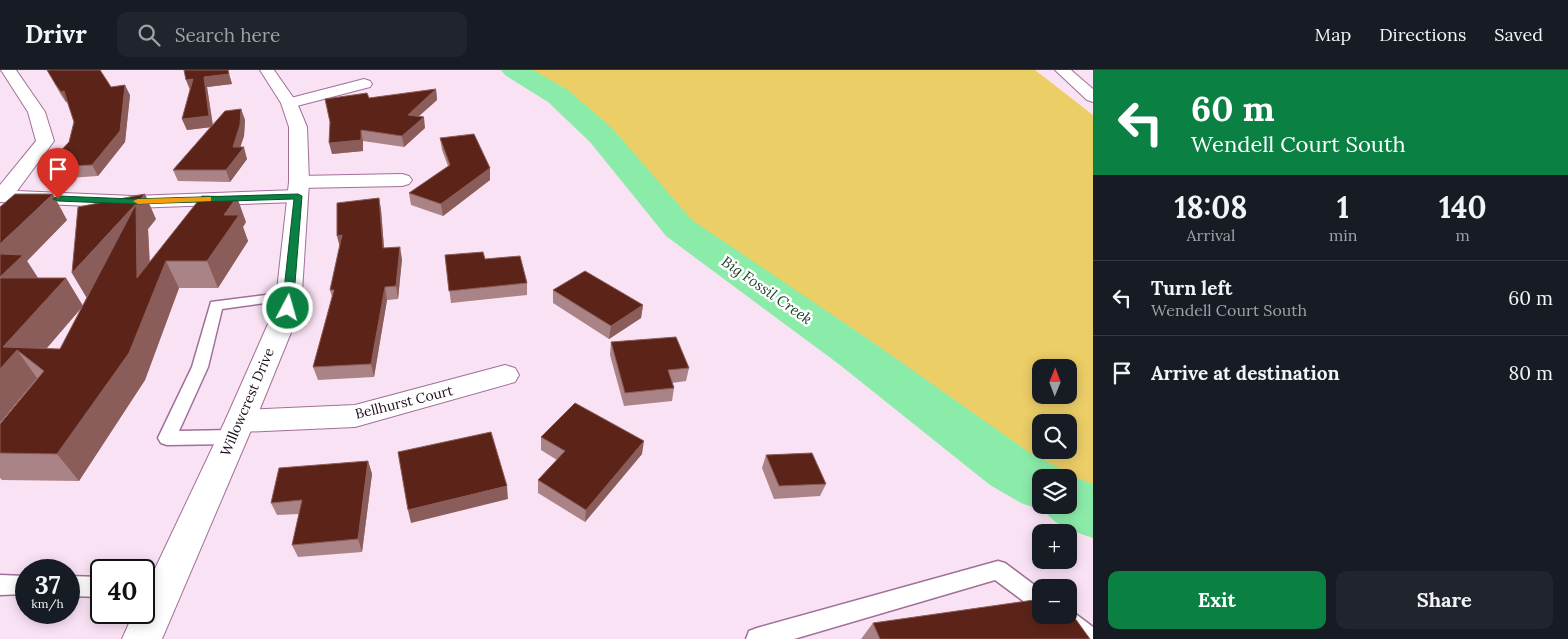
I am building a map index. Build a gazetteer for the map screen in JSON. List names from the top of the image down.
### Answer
{
  "streets": {
    "street": ["Willowcrest Drive", "Bellhurst Court"]
  },
  "crossings": [
    ["Willowcrest Drive", "Bellhurst Court"]
  ],
  "water": ["Big Fossil Creek"],
  "north": "top",
  "page": {
    "header": "Drivr",
    "search": "Search here",
    "nav": ["Map", "Directions", "Saved"],
    "turn": ["60 m", "Wendell Court South"],
    "eta": [
      "18:08",
      "Arrival",
      "1",
      "min",
      "140",
      "m"
    ],
    "list": [
      {
        "name": "Turn left",
        "note": "Wendell Court South",
        "value": "60 m"
      },
      {
        "name": "Arrive at destination",
        "value": "80 m"
      }
    ],
    "map_buttons": ["+", "−"],
    "speed": "37 km/h",
    "limit": "40",
    "buttons": ["Exit", "Share"]
  }
}
